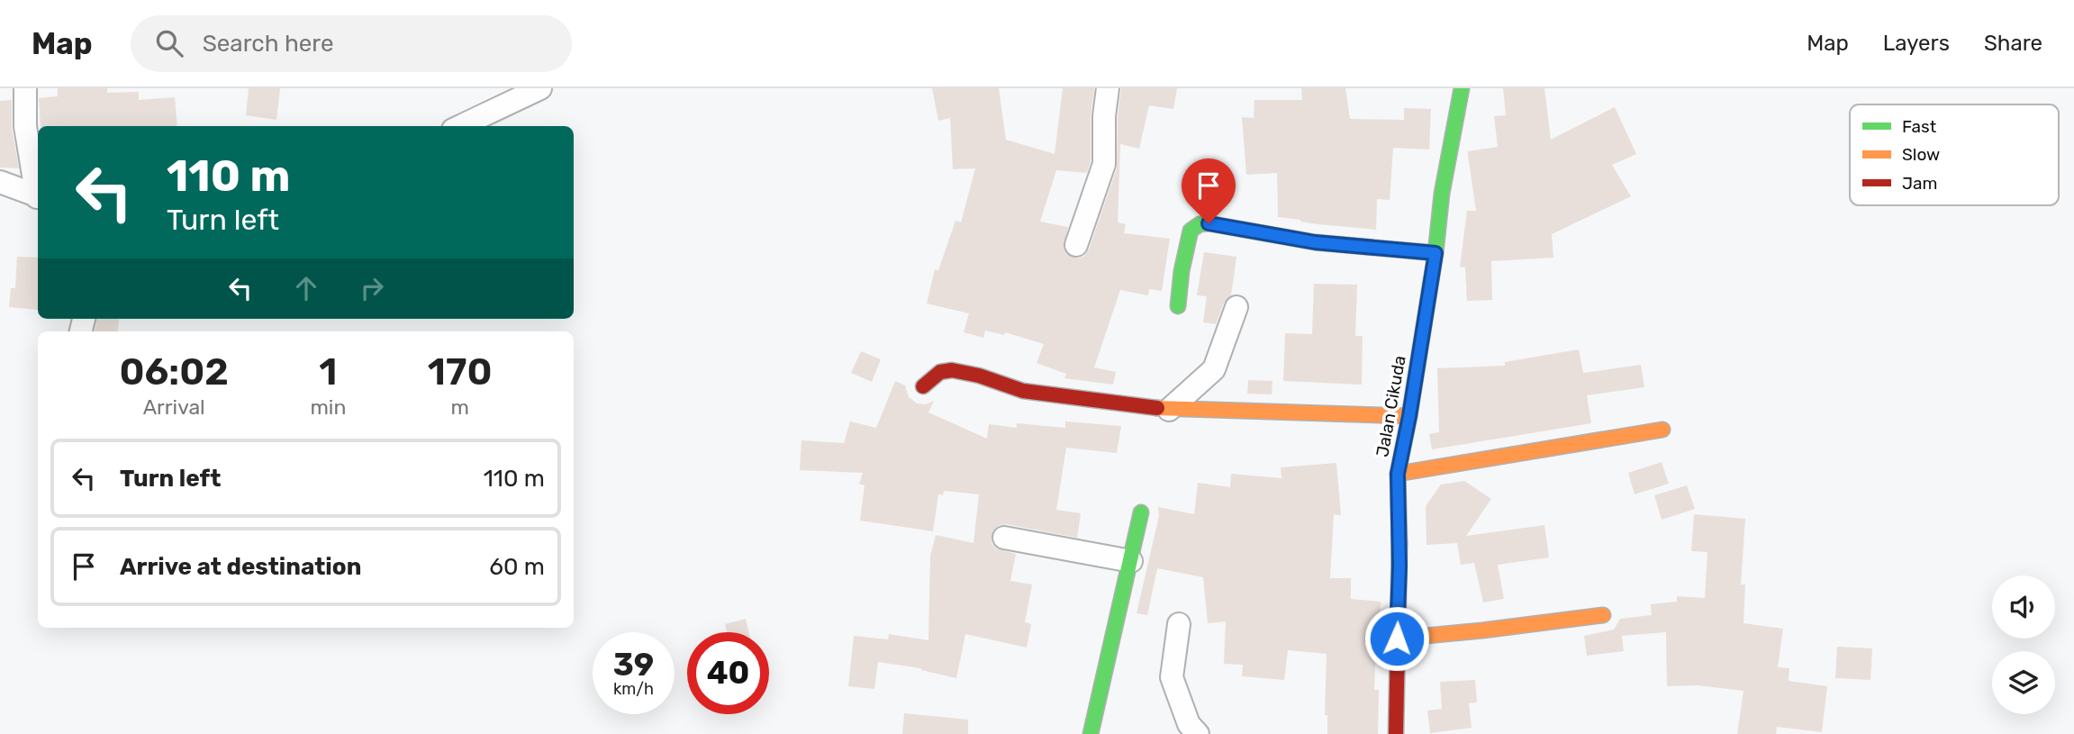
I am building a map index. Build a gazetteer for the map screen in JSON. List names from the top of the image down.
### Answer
{
  "streets": {
    "street": ["Jalan Cikuda"]
  },
  "legend": ["Fast", "Slow", "Jam"],
  "page": {
    "header": "Map",
    "search": "Search here",
    "nav": ["Map", "Layers", "Share"],
    "turn": ["110 m", "Turn left"],
    "eta": [
      "06:02",
      "Arrival",
      "1",
      "min",
      "170",
      "m"
    ],
    "list": [
      {
        "name": "Turn left",
        "value": "110 m"
      },
      {
        "name": "Arrive at destination",
        "value": "60 m"
      }
    ],
    "speed": "39 km/h",
    "limit": "40"
  }
}
